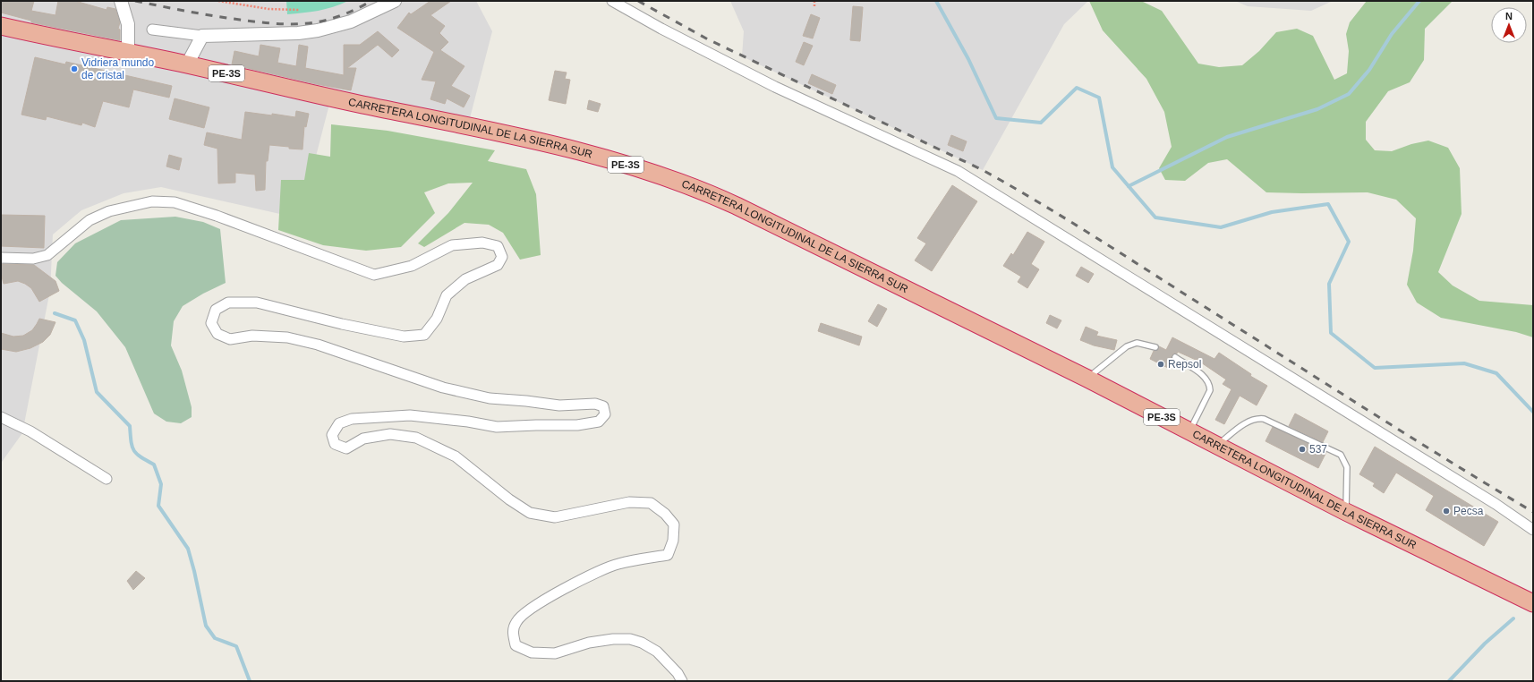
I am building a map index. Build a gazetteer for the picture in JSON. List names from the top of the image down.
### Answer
{
  "streets": {
    "highway": ["PE-3S", "CARRETERA LONGITUDINAL DE LA SIERRA SUR"]
  },
  "places": [
    "Vidriera mundo de cristal",
    "Repsol",
    "537",
    "Pecsa"
  ],
  "north": "top"
}
